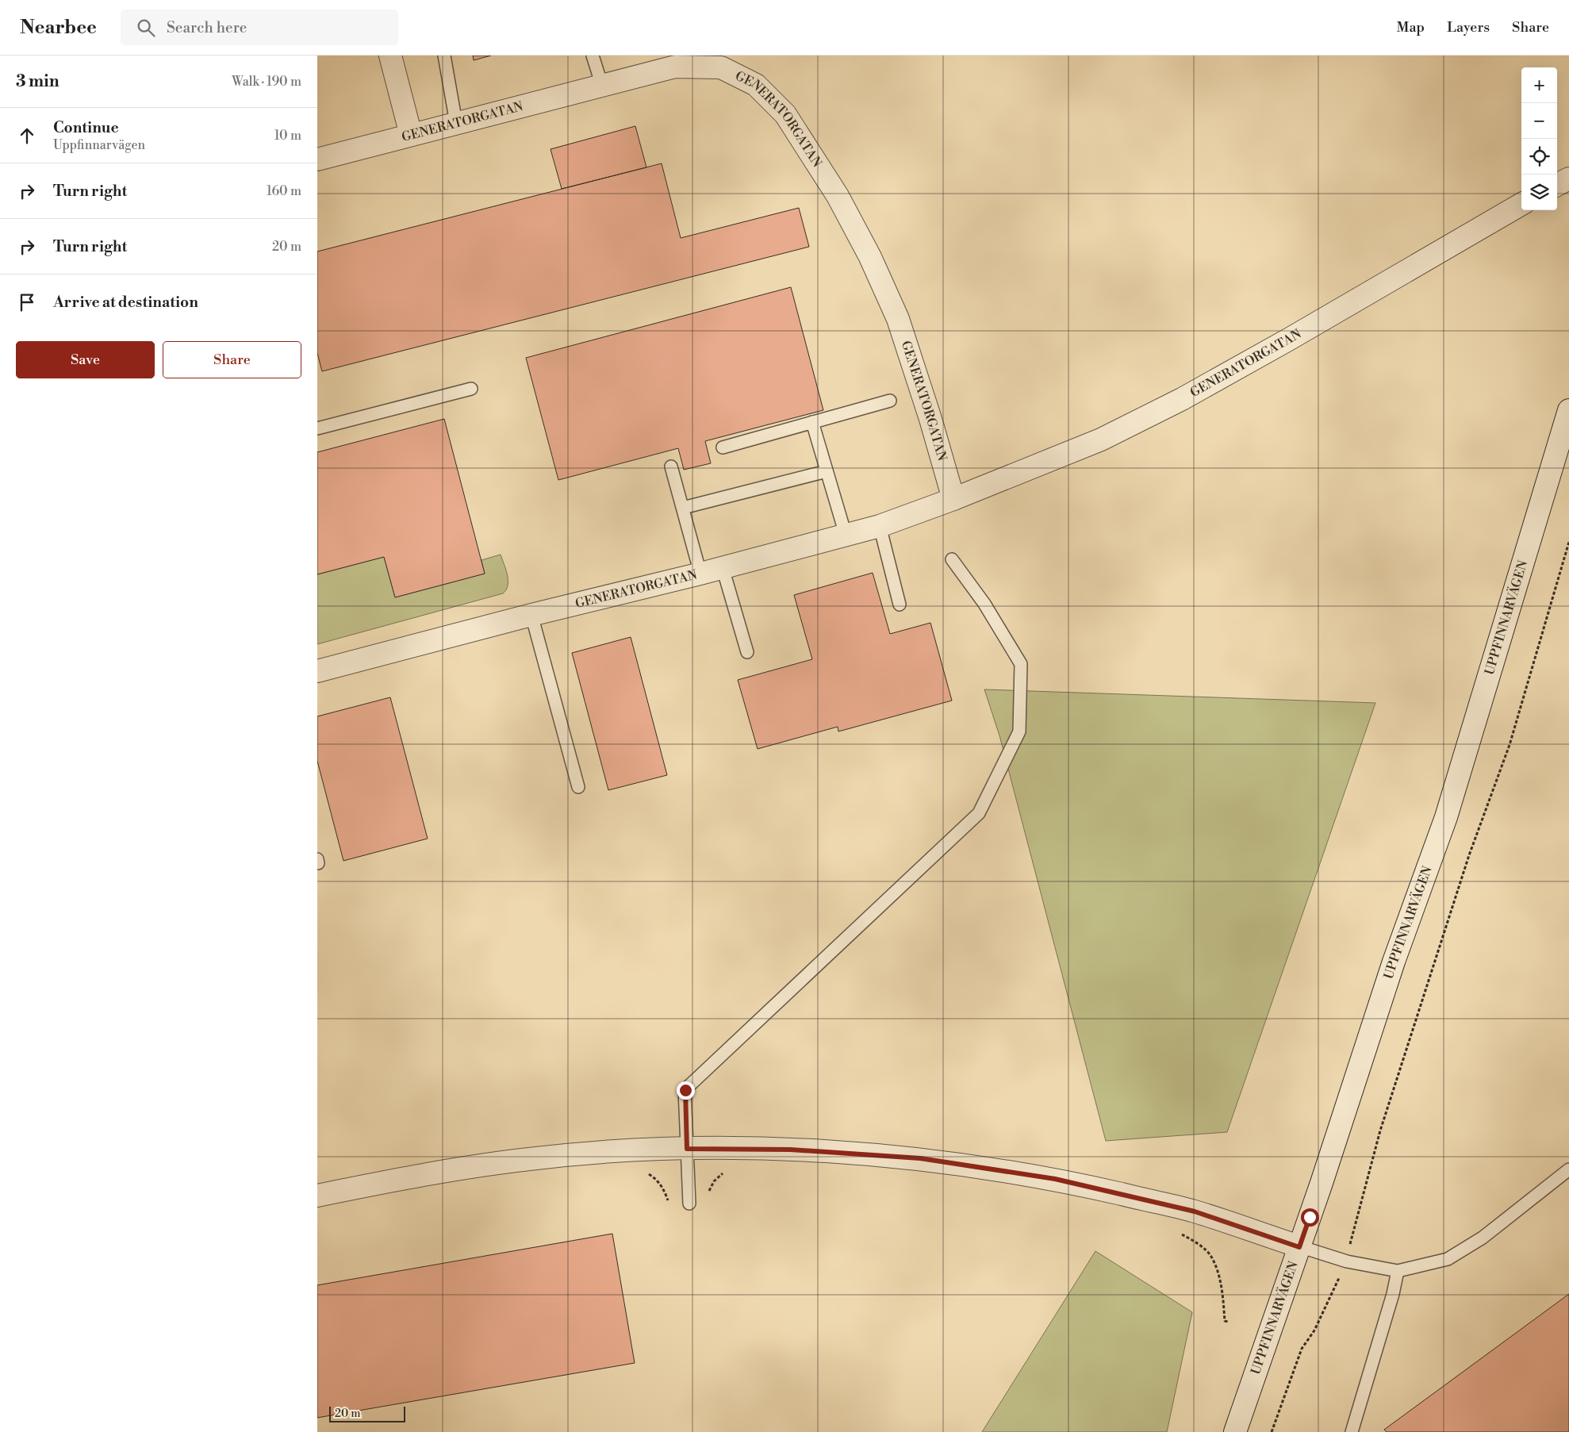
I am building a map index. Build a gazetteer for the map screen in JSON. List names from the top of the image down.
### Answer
{
  "streets": {
    "street": ["GENERATORGATAN", "UPPFINNARVÄGEN"]
  },
  "scale_bar": "20 m",
  "page": {
    "header": "Nearbee",
    "search": "Search here",
    "nav": ["Map", "Layers", "Share"],
    "heading": ["3 min", "Walk · 190 m"],
    "map_buttons": ["+", "−"],
    "list": [
      ["Continue", "Uppfinnarvägen", "10 m"],
      ["Turn right", "160 m"],
      ["Turn right", "20 m"],
      "Arrive at destination"
    ],
    "buttons": ["Save", "Share"],
    "scale": "20 m"
  }
}
